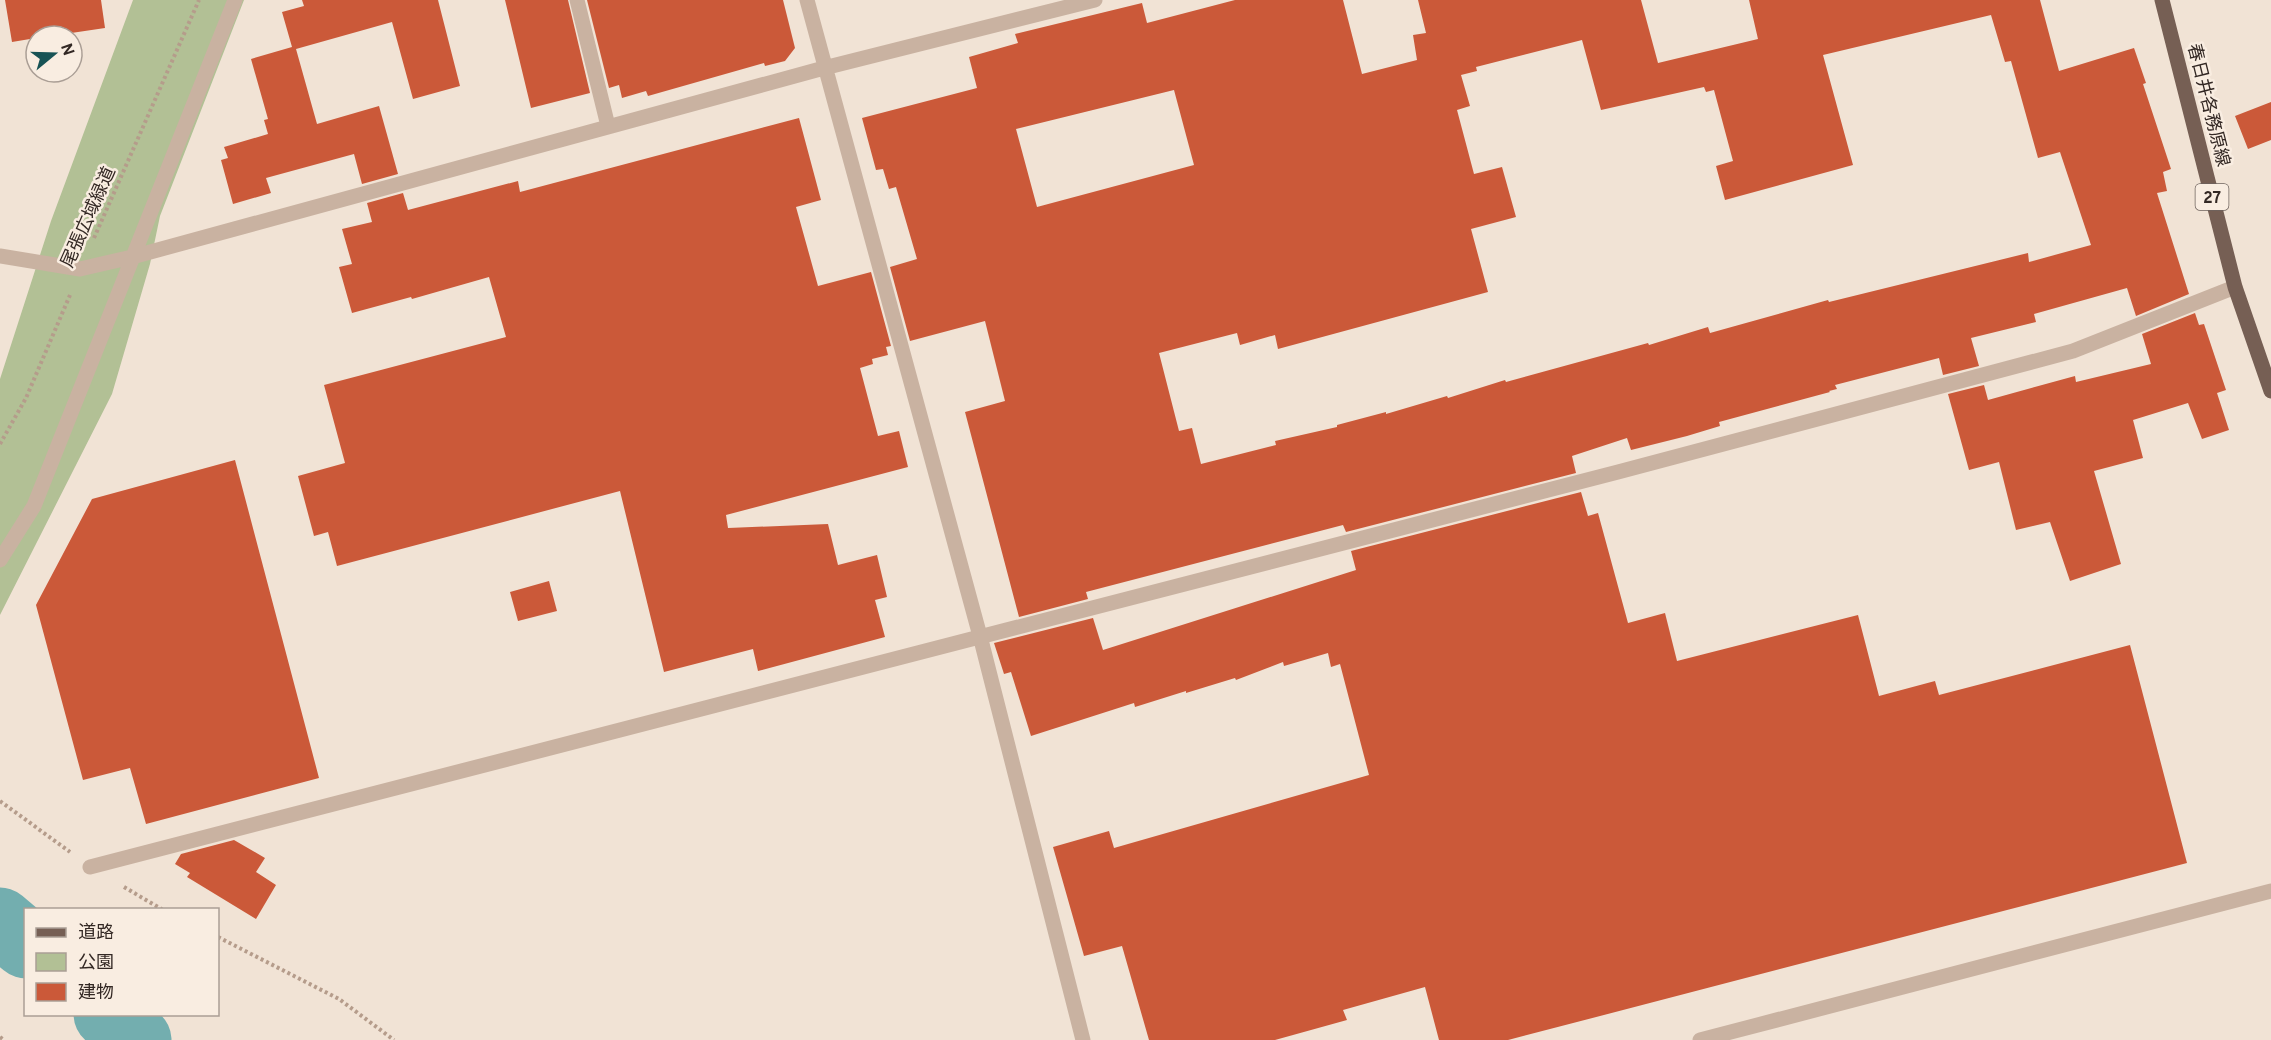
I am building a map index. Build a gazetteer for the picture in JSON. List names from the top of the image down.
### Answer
{
  "streets": {
    "main road": ["春日井各務原線", "27"],
    "path": ["尾張広域緑道"]
  },
  "legend": ["道路", "公園", "建物"],
  "north": "right"
}
